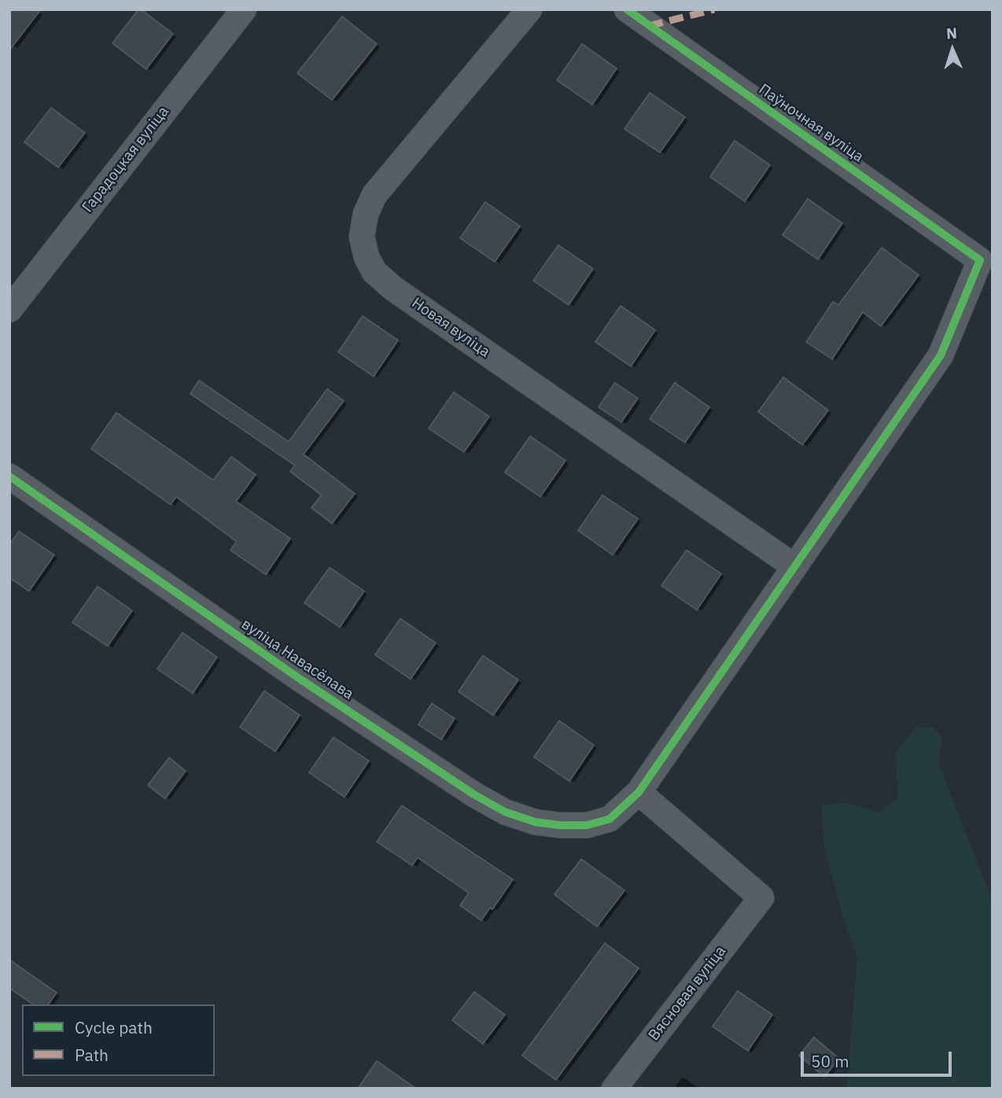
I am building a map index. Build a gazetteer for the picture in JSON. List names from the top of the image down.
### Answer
{
  "streets": {
    "street": [
      "Паўночная вуліца",
      "Гарадоцкая вуліца",
      "Новая вуліца",
      "вуліца Навасёлава",
      "Вясновая вуліца"
    ]
  },
  "crossings": [
    ["Паўночная вуліца", "вуліца Навасёлава"],
    ["Новая вуліца", "вуліца Навасёлава"],
    ["вуліца Навасёлава", "Вясновая вуліца"]
  ],
  "legend": ["Cycle path", "Path"],
  "scale_bar": "50 m",
  "north": "top"
}
